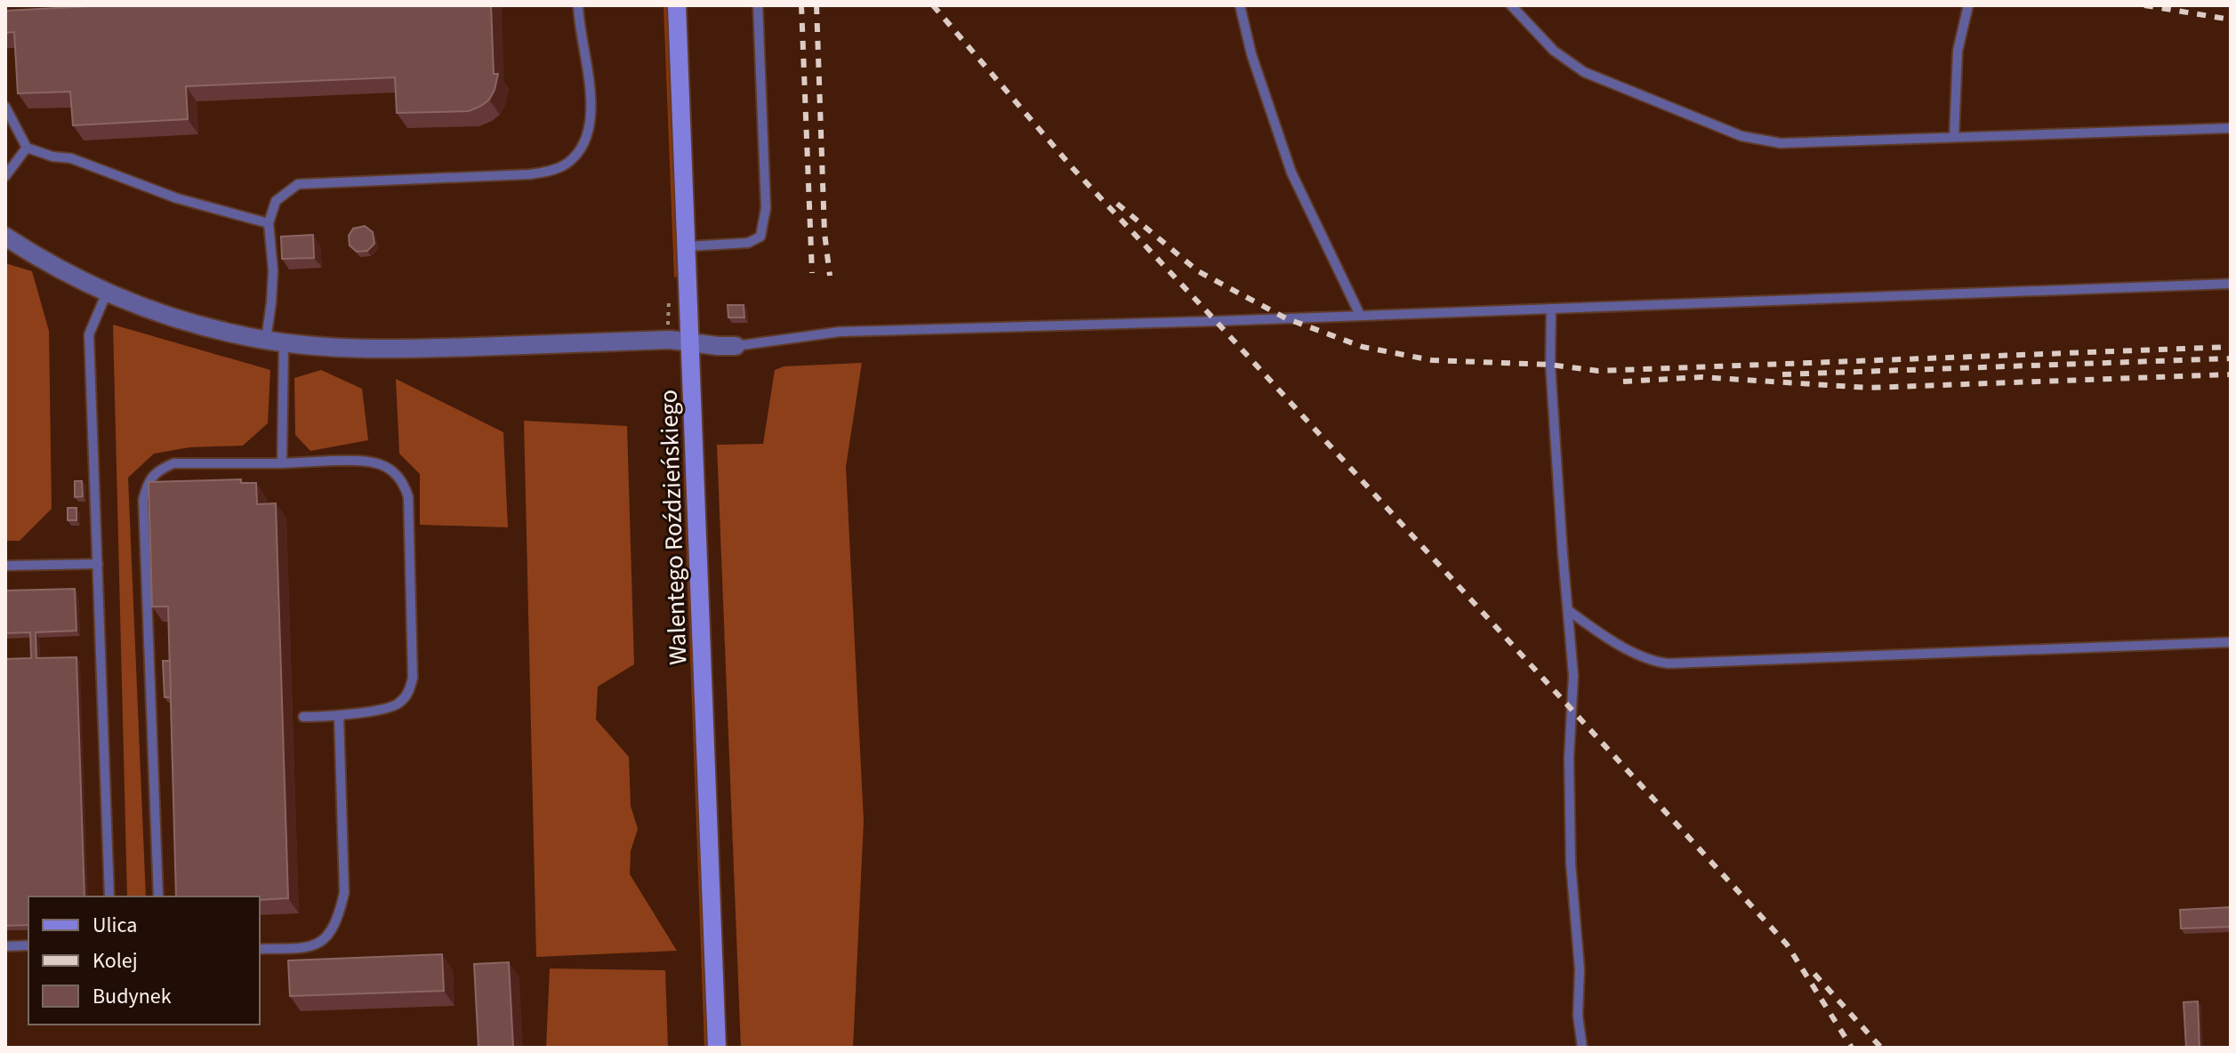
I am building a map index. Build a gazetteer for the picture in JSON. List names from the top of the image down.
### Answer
{
  "streets": {
    "street": ["Walentego Roździeńskiego"]
  },
  "legend": ["Ulica", "Kolej", "Budynek"]
}
